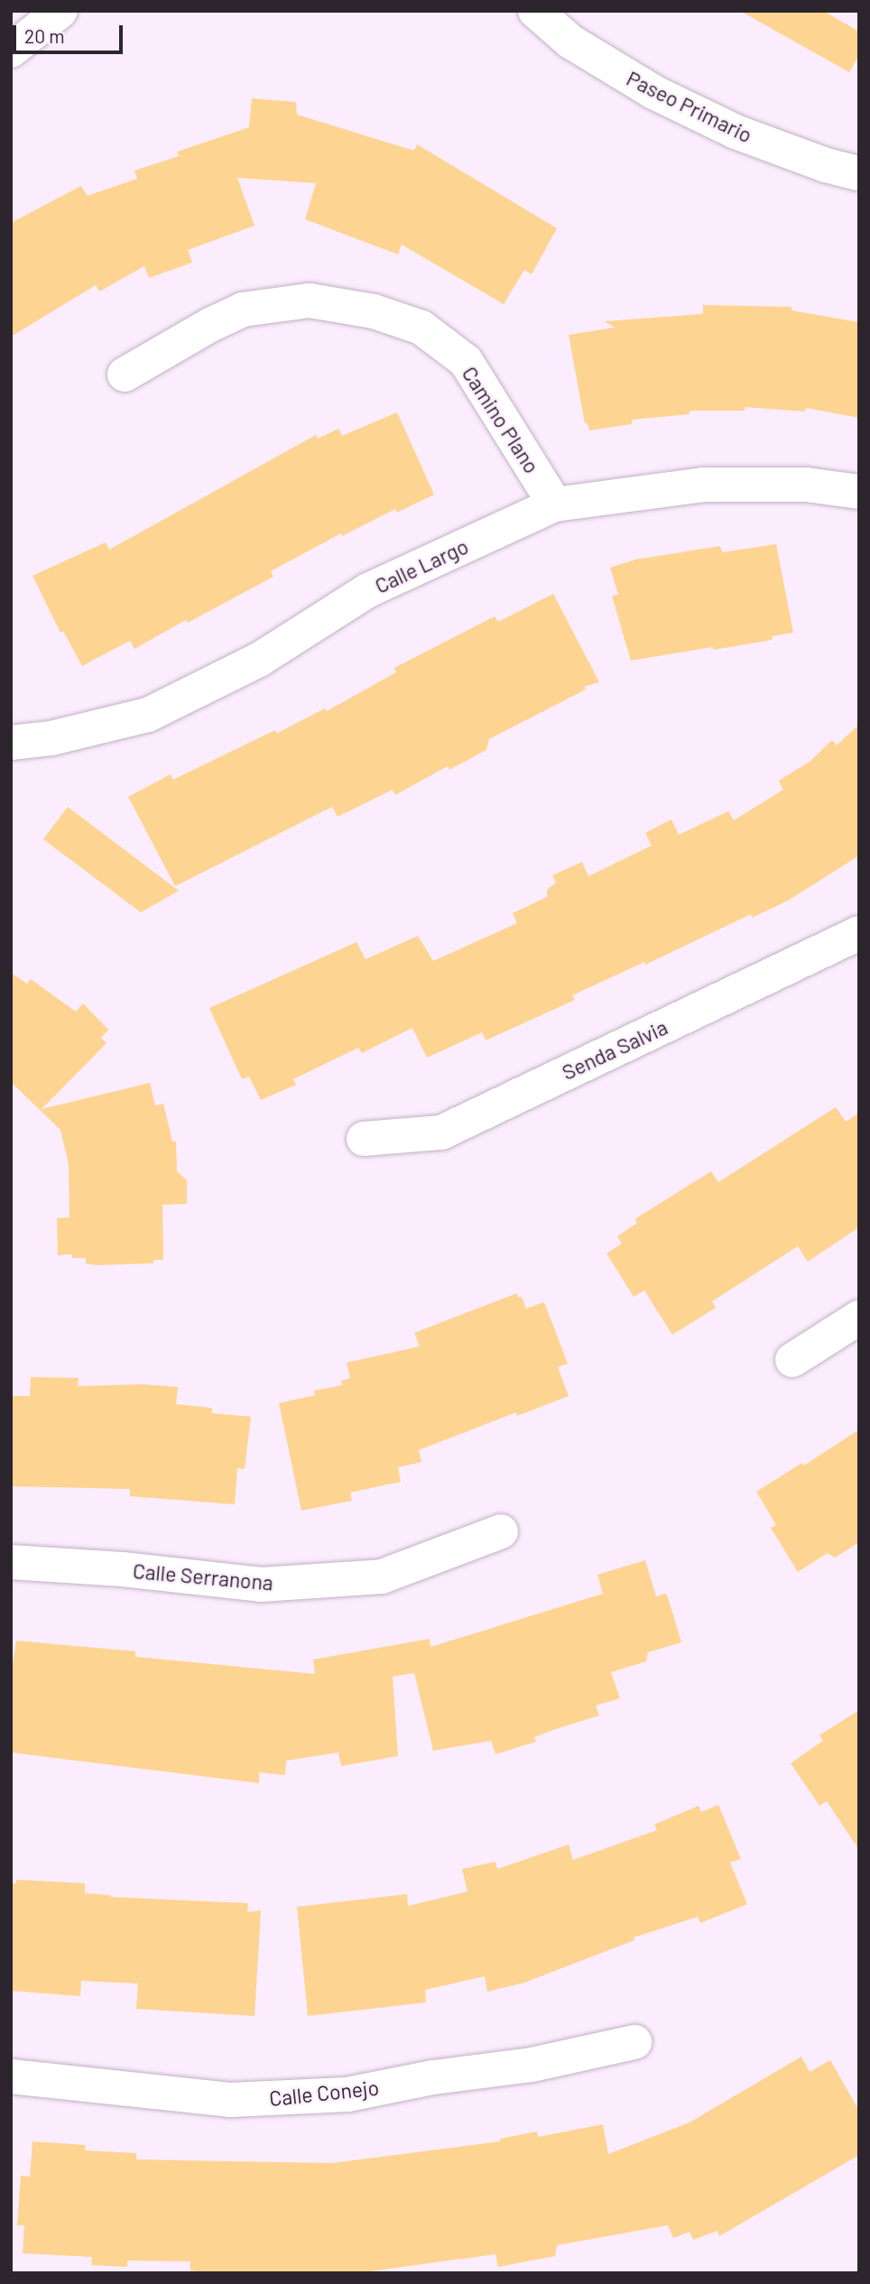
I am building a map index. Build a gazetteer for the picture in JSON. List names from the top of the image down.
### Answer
{
  "streets": {
    "street": [
      "Paseo Primario",
      "Camino Plano",
      "Calle Largo",
      "Senda Salvia",
      "Calle Serranona",
      "Calle Conejo"
    ]
  },
  "crossings": [
    ["Camino Plano", "Calle Largo"]
  ],
  "scale_bar": "20 m"
}
